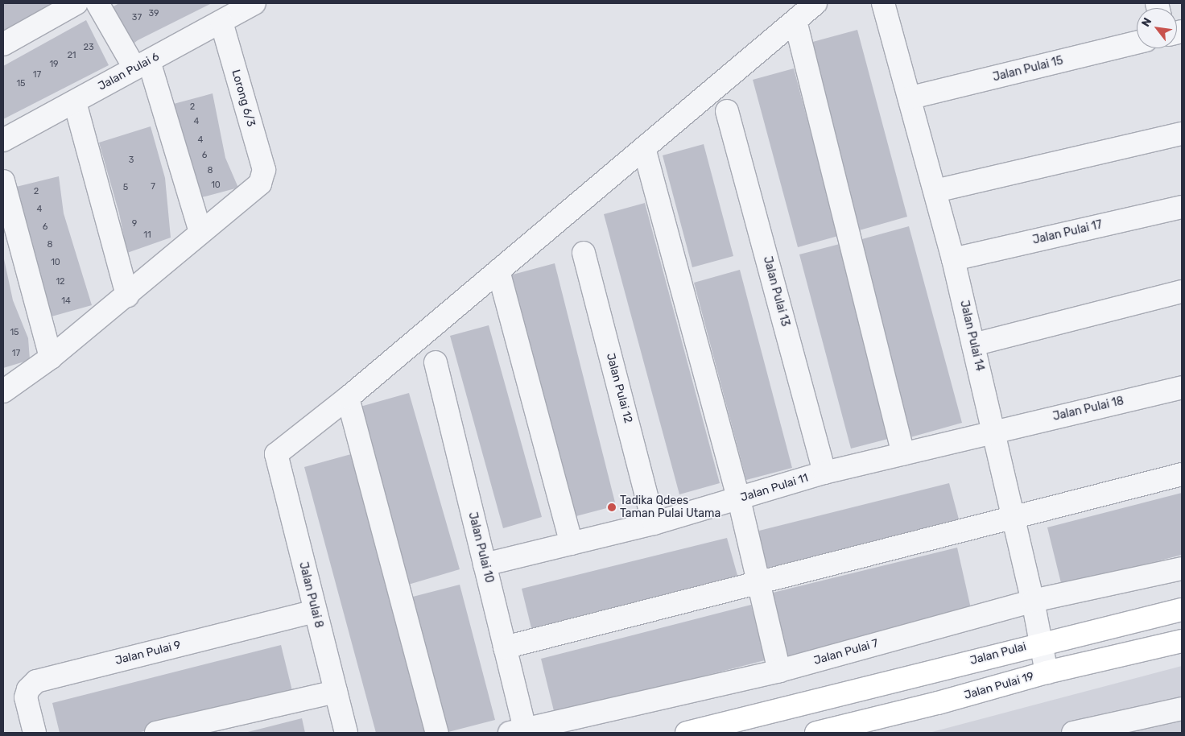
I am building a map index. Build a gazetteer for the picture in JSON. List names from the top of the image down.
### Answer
{
  "streets": {
    "main road": ["Jalan Pulai", "Jalan Pulai 19"],
    "street": [
      "Jalan Pulai 15",
      "Jalan Pulai 6",
      "Lorong 6/3",
      "Jalan Pulai 17",
      "Jalan Pulai 13",
      "Jalan Pulai 14",
      "Jalan Pulai 12",
      "Jalan Pulai 18",
      "Jalan Pulai 11",
      "Jalan Pulai 10",
      "Jalan Pulai 8",
      "Jalan Pulai 7",
      "Jalan Pulai 9"
    ]
  },
  "crossings": [
    ["Jalan Pulai 15", "Jalan Pulai 14"],
    ["Jalan Pulai 6", "Lorong 6/3"],
    ["Jalan Pulai 17", "Jalan Pulai 14"],
    ["Jalan Pulai 13", "Jalan Pulai 11"],
    ["Jalan Pulai 14", "Jalan Pulai 18"],
    ["Jalan Pulai 14", "Jalan Pulai 11"],
    ["Jalan Pulai 14", "Jalan Pulai 7"],
    ["Jalan Pulai 14", "Jalan Pulai"],
    ["Jalan Pulai 14", "Jalan Pulai 19"],
    ["Jalan Pulai 12", "Jalan Pulai 11"],
    ["Jalan Pulai 18", "Jalan Pulai 11"],
    ["Jalan Pulai 11", "Jalan Pulai 10"],
    ["Jalan Pulai 10", "Jalan Pulai 7"],
    ["Jalan Pulai 8", "Jalan Pulai 9"]
  ],
  "places": ["Tadika Qdees Taman Pulai Utama"],
  "house_numbers": [
    "39",
    "37",
    "23",
    "21",
    "19",
    "17",
    "15",
    "2",
    "4",
    "4",
    "6",
    "3",
    "8",
    "10",
    "7",
    "5",
    "2",
    "4",
    "9",
    "6",
    "11",
    "8",
    "10",
    "12",
    "14",
    "15",
    "17"
  ],
  "north": "top left"
}
